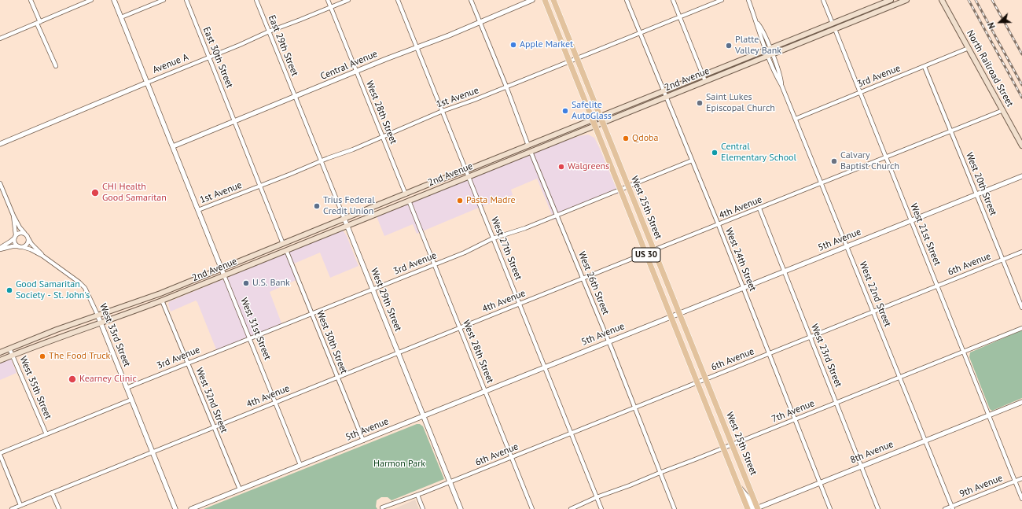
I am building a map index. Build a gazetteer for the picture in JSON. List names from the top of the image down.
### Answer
{
  "streets": {
    "main road": [
      "North Railroad Street",
      "2nd Avenue",
      "West 25th Street",
      "US 30"
    ],
    "street": [
      "East 29th Street",
      "East 30th Street",
      "Avenue A",
      "Central Avenue",
      "3rd Avenue",
      "1st Avenue",
      "West 28th Street",
      "West 20th Street",
      "4th Avenue",
      "West 21st Street",
      "5th Avenue",
      "West 27th Street",
      "West 24th Street",
      "6th Avenue",
      "West 26th Street",
      "West 22nd Street",
      "West 29th Street",
      "West 31st Street",
      "West 33rd Street",
      "West 30th Street",
      "West 23rd Street",
      "West 35th Street",
      "West 32nd Street",
      "7th Avenue",
      "8th Avenue",
      "9th Avenue"
    ]
  },
  "crossings": [
    ["East 29th Street", "Avenue A"],
    ["East 29th Street", "Central Avenue"],
    ["East 29th Street", "West 29th Street"],
    ["East 30th Street", "Avenue A"],
    ["East 30th Street", "Central Avenue"],
    ["Avenue A", "West 28th Street"],
    ["Avenue A", "West 31st Street"],
    ["Central Avenue", "West 28th Street"],
    ["Central Avenue", "West 27th Street"],
    ["Central Avenue", "West 29th Street"],
    ["Central Avenue", "West 31st Street"],
    ["North Railroad Street", "3rd Avenue"],
    ["North Railroad Street", "4th Avenue"],
    ["3rd Avenue", "West 28th Street"],
    ["3rd Avenue", "West 20th Street"],
    ["3rd Avenue", "West 25th Street"],
    ["3rd Avenue", "West 21st Street"],
    ["3rd Avenue", "West 27th Street"],
    ["3rd Avenue", "West 24th Street"],
    ["3rd Avenue", "West 26th Street"],
    ["3rd Avenue", "West 22nd Street"],
    ["3rd Avenue", "West 29th Street"],
    ["3rd Avenue", "West 31st Street"],
    ["3rd Avenue", "West 33rd Street"],
    ["3rd Avenue", "West 30th Street"],
    ["3rd Avenue", "West 32nd Street"],
    ["2nd Avenue", "West 28th Street"],
    ["2nd Avenue", "West 25th Street"],
    ["2nd Avenue", "West 21st Street"],
    ["2nd Avenue", "West 27th Street"],
    ["2nd Avenue", "West 24th Street"],
    ["2nd Avenue", "West 26th Street"],
    ["2nd Avenue", "West 22nd Street"],
    ["2nd Avenue", "West 29th Street"],
    ["2nd Avenue", "West 31st Street"],
    ["2nd Avenue", "West 33rd Street"],
    ["2nd Avenue", "West 30th Street"],
    ["2nd Avenue", "West 35th Street"],
    ["2nd Avenue", "West 32nd Street"],
    ["1st Avenue", "West 28th Street"],
    ["1st Avenue", "West 25th Street"],
    ["1st Avenue", "West 27th Street"],
    ["1st Avenue", "West 24th Street"],
    ["1st Avenue", "West 29th Street"],
    ["1st Avenue", "West 31st Street"],
    ["West 28th Street", "4th Avenue"],
    ["West 28th Street", "5th Avenue"],
    ["West 28th Street", "6th Avenue"],
    ["West 20th Street", "4th Avenue"],
    ["West 20th Street", "5th Avenue"],
    ["West 20th Street", "6th Avenue"],
    ["West 25th Street", "4th Avenue"],
    ["West 25th Street", "5th Avenue"],
    ["West 25th Street", "6th Avenue"],
    ["West 25th Street", "7th Avenue"],
    ["West 25th Street", "8th Avenue"],
    ["4th Avenue", "West 21st Street"],
    ["4th Avenue", "West 27th Street"],
    ["4th Avenue", "West 24th Street"],
    ["4th Avenue", "West 26th Street"],
    ["4th Avenue", "West 22nd Street"],
    ["4th Avenue", "West 29th Street"],
    ["4th Avenue", "West 31st Street"],
    ["4th Avenue", "West 33rd Street"],
    ["4th Avenue", "West 30th Street"],
    ["4th Avenue", "West 23rd Street"],
    ["4th Avenue", "West 32nd Street"],
    ["West 21st Street", "5th Avenue"],
    ["West 21st Street", "6th Avenue"],
    ["West 21st Street", "7th Avenue"],
    ["West 21st Street", "8th Avenue"],
    ["West 21st Street", "9th Avenue"],
    ["5th Avenue", "West 27th Street"],
    ["5th Avenue", "West 24th Street"],
    ["5th Avenue", "West 26th Street"],
    ["5th Avenue", "West 22nd Street"],
    ["5th Avenue", "West 29th Street"],
    ["5th Avenue", "West 31st Street"],
    ["5th Avenue", "West 30th Street"],
    ["5th Avenue", "West 23rd Street"],
    ["5th Avenue", "West 32nd Street"],
    ["West 27th Street", "6th Avenue"],
    ["West 27th Street", "7th Avenue"],
    ["West 24th Street", "6th Avenue"],
    ["West 24th Street", "7th Avenue"],
    ["West 24th Street", "8th Avenue"],
    ["6th Avenue", "West 26th Street"],
    ["6th Avenue", "West 22nd Street"],
    ["6th Avenue", "West 29th Street"],
    ["6th Avenue", "West 23rd Street"],
    ["West 26th Street", "7th Avenue"],
    ["West 22nd Street", "7th Avenue"],
    ["West 22nd Street", "8th Avenue"],
    ["West 22nd Street", "9th Avenue"],
    ["West 23rd Street", "7th Avenue"],
    ["West 23rd Street", "8th Avenue"]
  ],
  "parks": ["Harmon Park"],
  "places": [
    "Apple Market",
    "Platte Valley Bank",
    "Saint Lukes Episcopal Church",
    "Safelite AutoGlass",
    "Qdoba",
    "Central Elementary School",
    "Calvary Baptist Church",
    "Walgreens",
    "CHI Health Good Samaritan",
    "Pasta Madre",
    "Trius Federal Credit Union",
    "U.S. Bank",
    "Good Samaritan Society - St. John's",
    "The Food Truck",
    "Kearney Clinic"
  ],
  "north": "bottom left"
}
